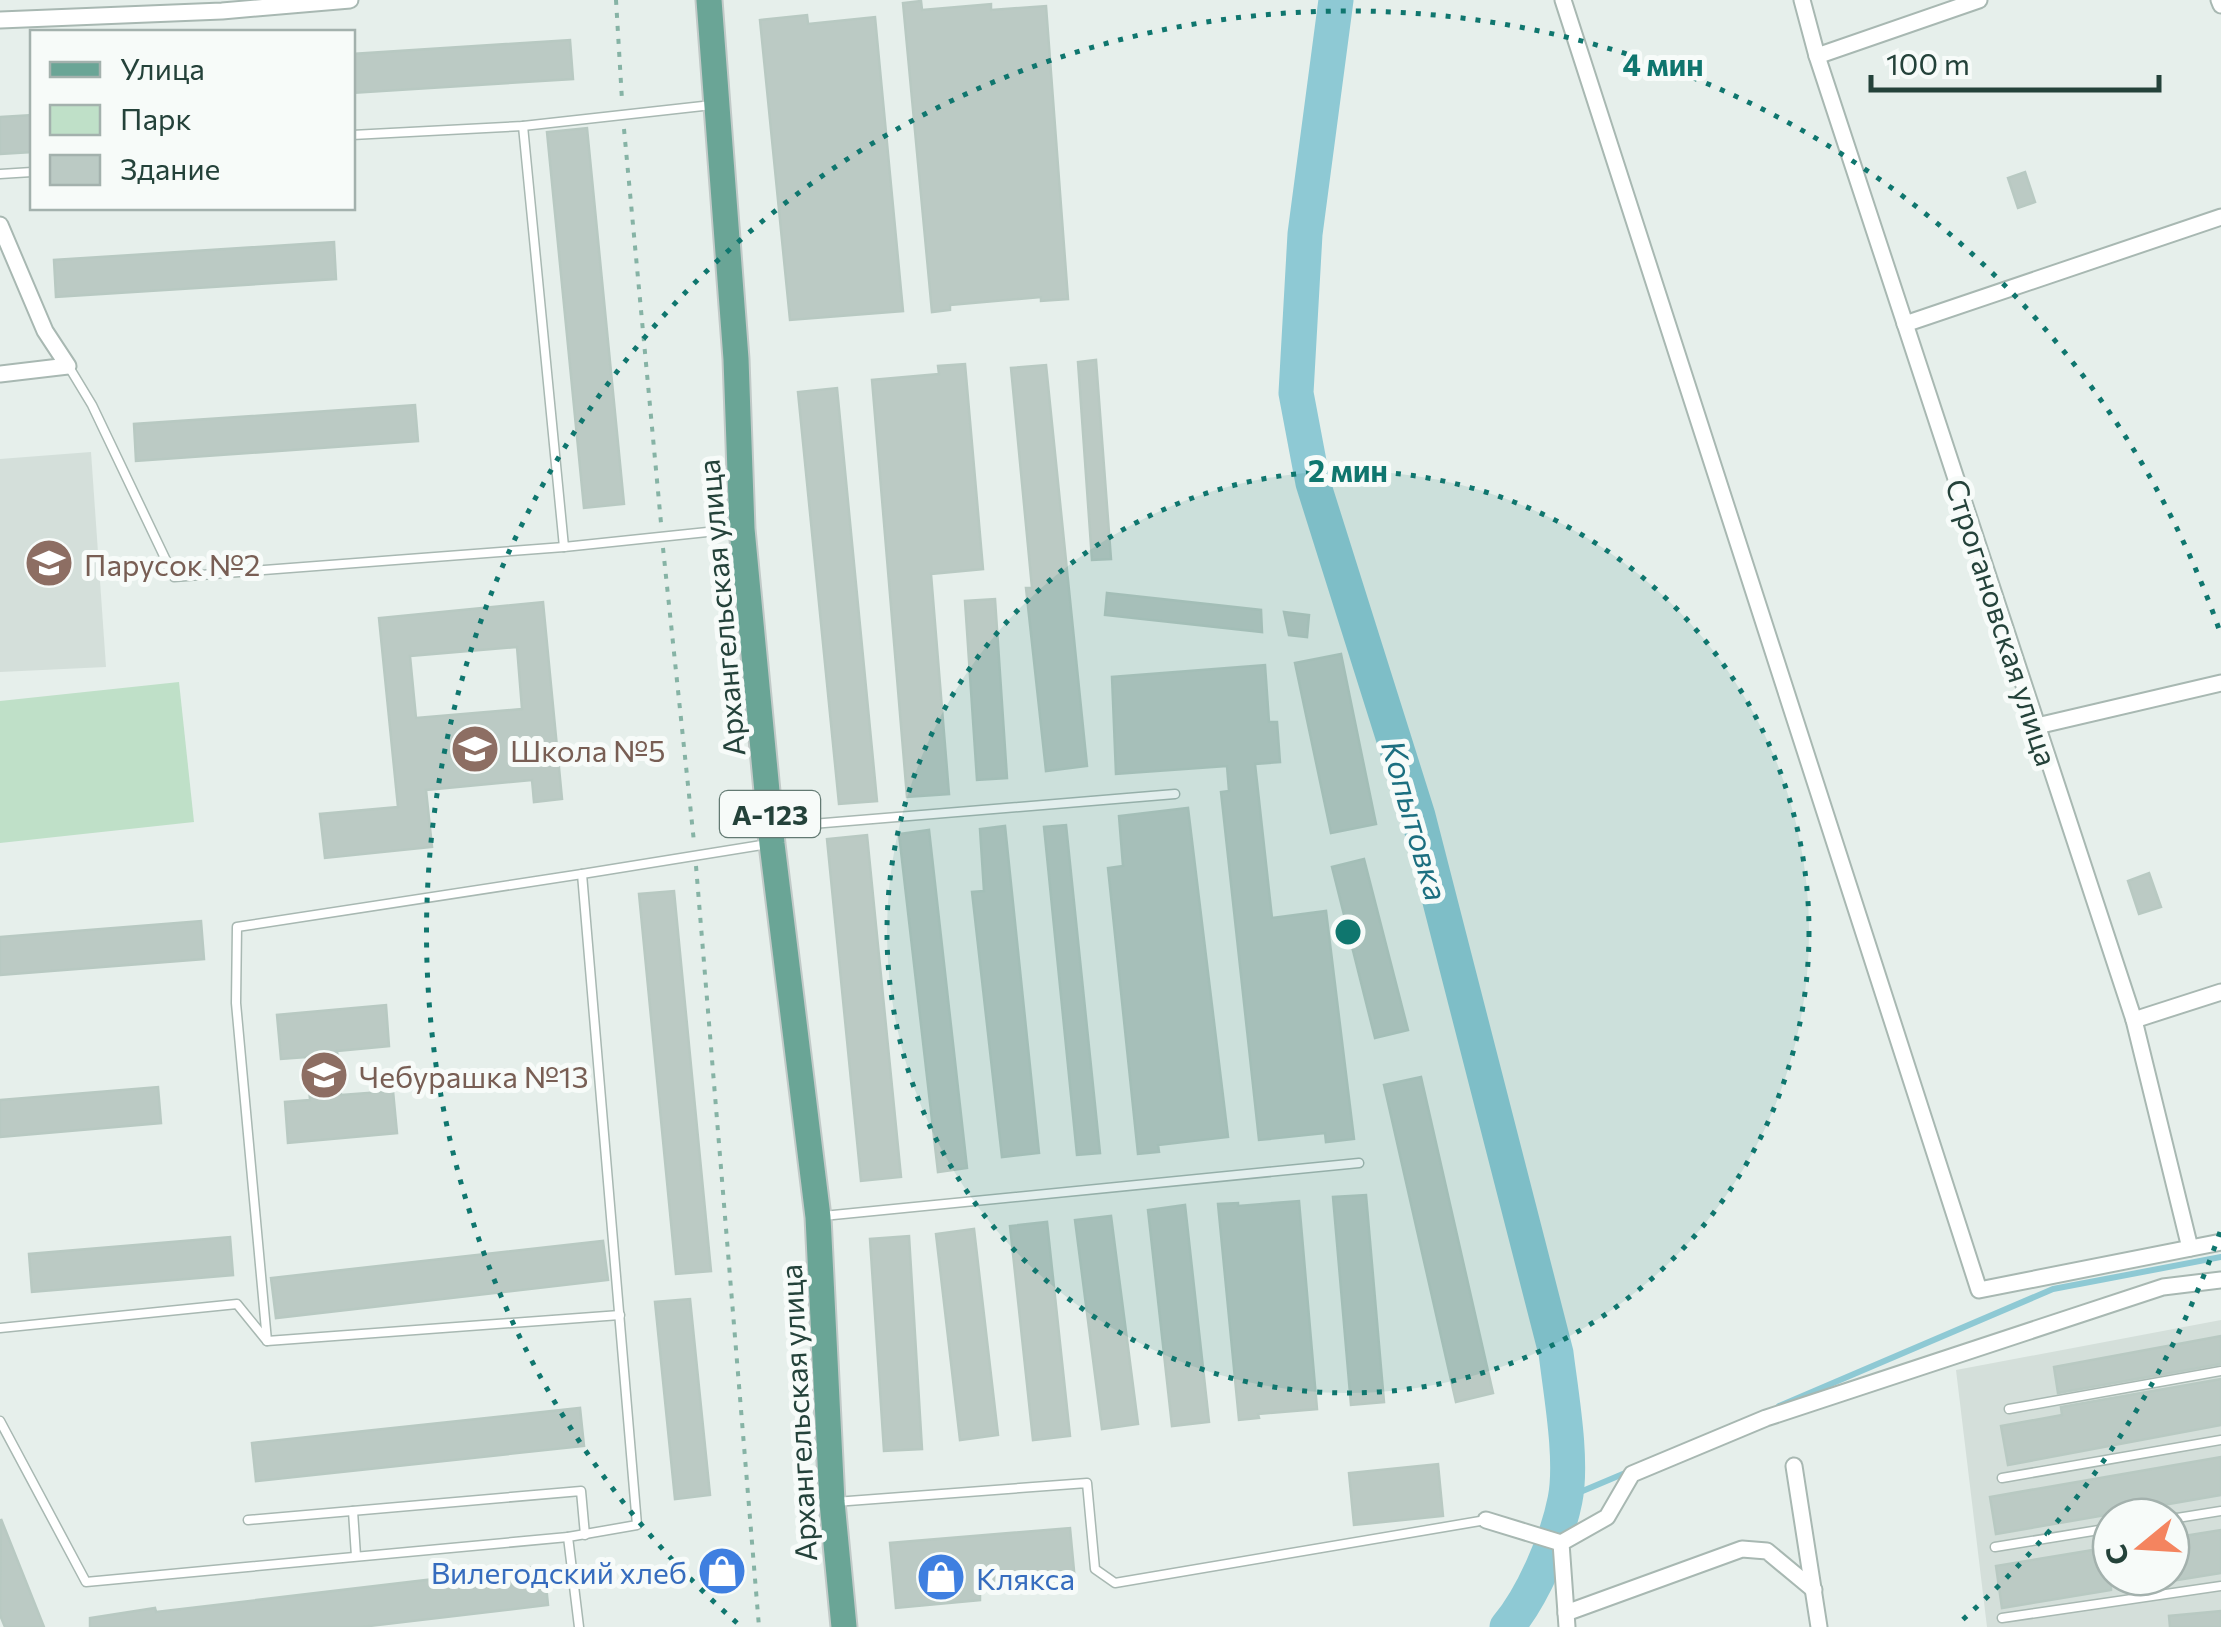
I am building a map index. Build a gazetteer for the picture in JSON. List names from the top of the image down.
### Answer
{
  "streets": {
    "main road": ["Архангельская улица", "А-123"],
    "street": ["Строгановская улица"]
  },
  "water": ["Копытовка"],
  "places": {
    "school or university": ["Парусок №2", "Школа №5", "Чебурашка №13"],
    "shop": ["Вилегодский хлеб", "Клякса"]
  },
  "legend": ["Улица", "Парк", "Здание"],
  "scale_bar": "100 m",
  "north": "left",
  "rings": ["4 мин", "2 мин"]
}
